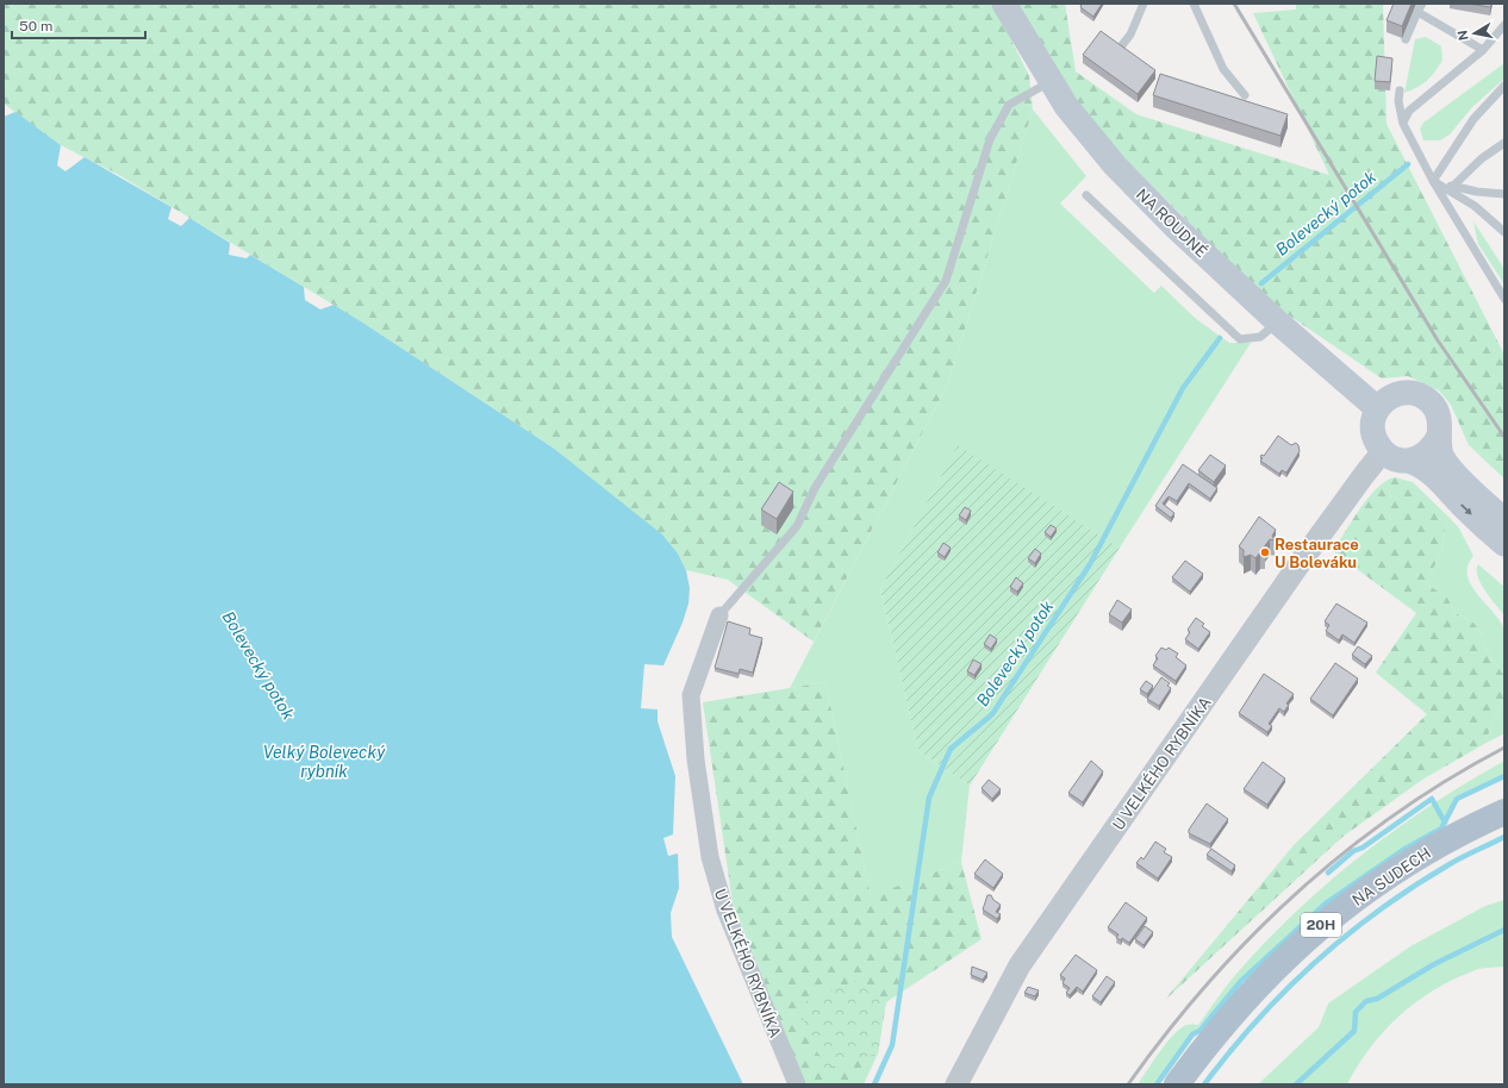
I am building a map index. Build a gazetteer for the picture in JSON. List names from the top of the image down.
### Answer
{
  "streets": {
    "main road": ["NA ROUDNÉ", "NA SUDECH", "20H"],
    "street": ["U VELKÉHO RYBNÍKA"]
  },
  "crossings": [
    ["NA ROUDNÉ", "U VELKÉHO RYBNÍKA"]
  ],
  "water": ["Bolevecký potok", "Velký Bolevecký rybník"],
  "places": ["Restaurace U Boleváku"],
  "scale_bar": "50 m",
  "north": "left"
}
